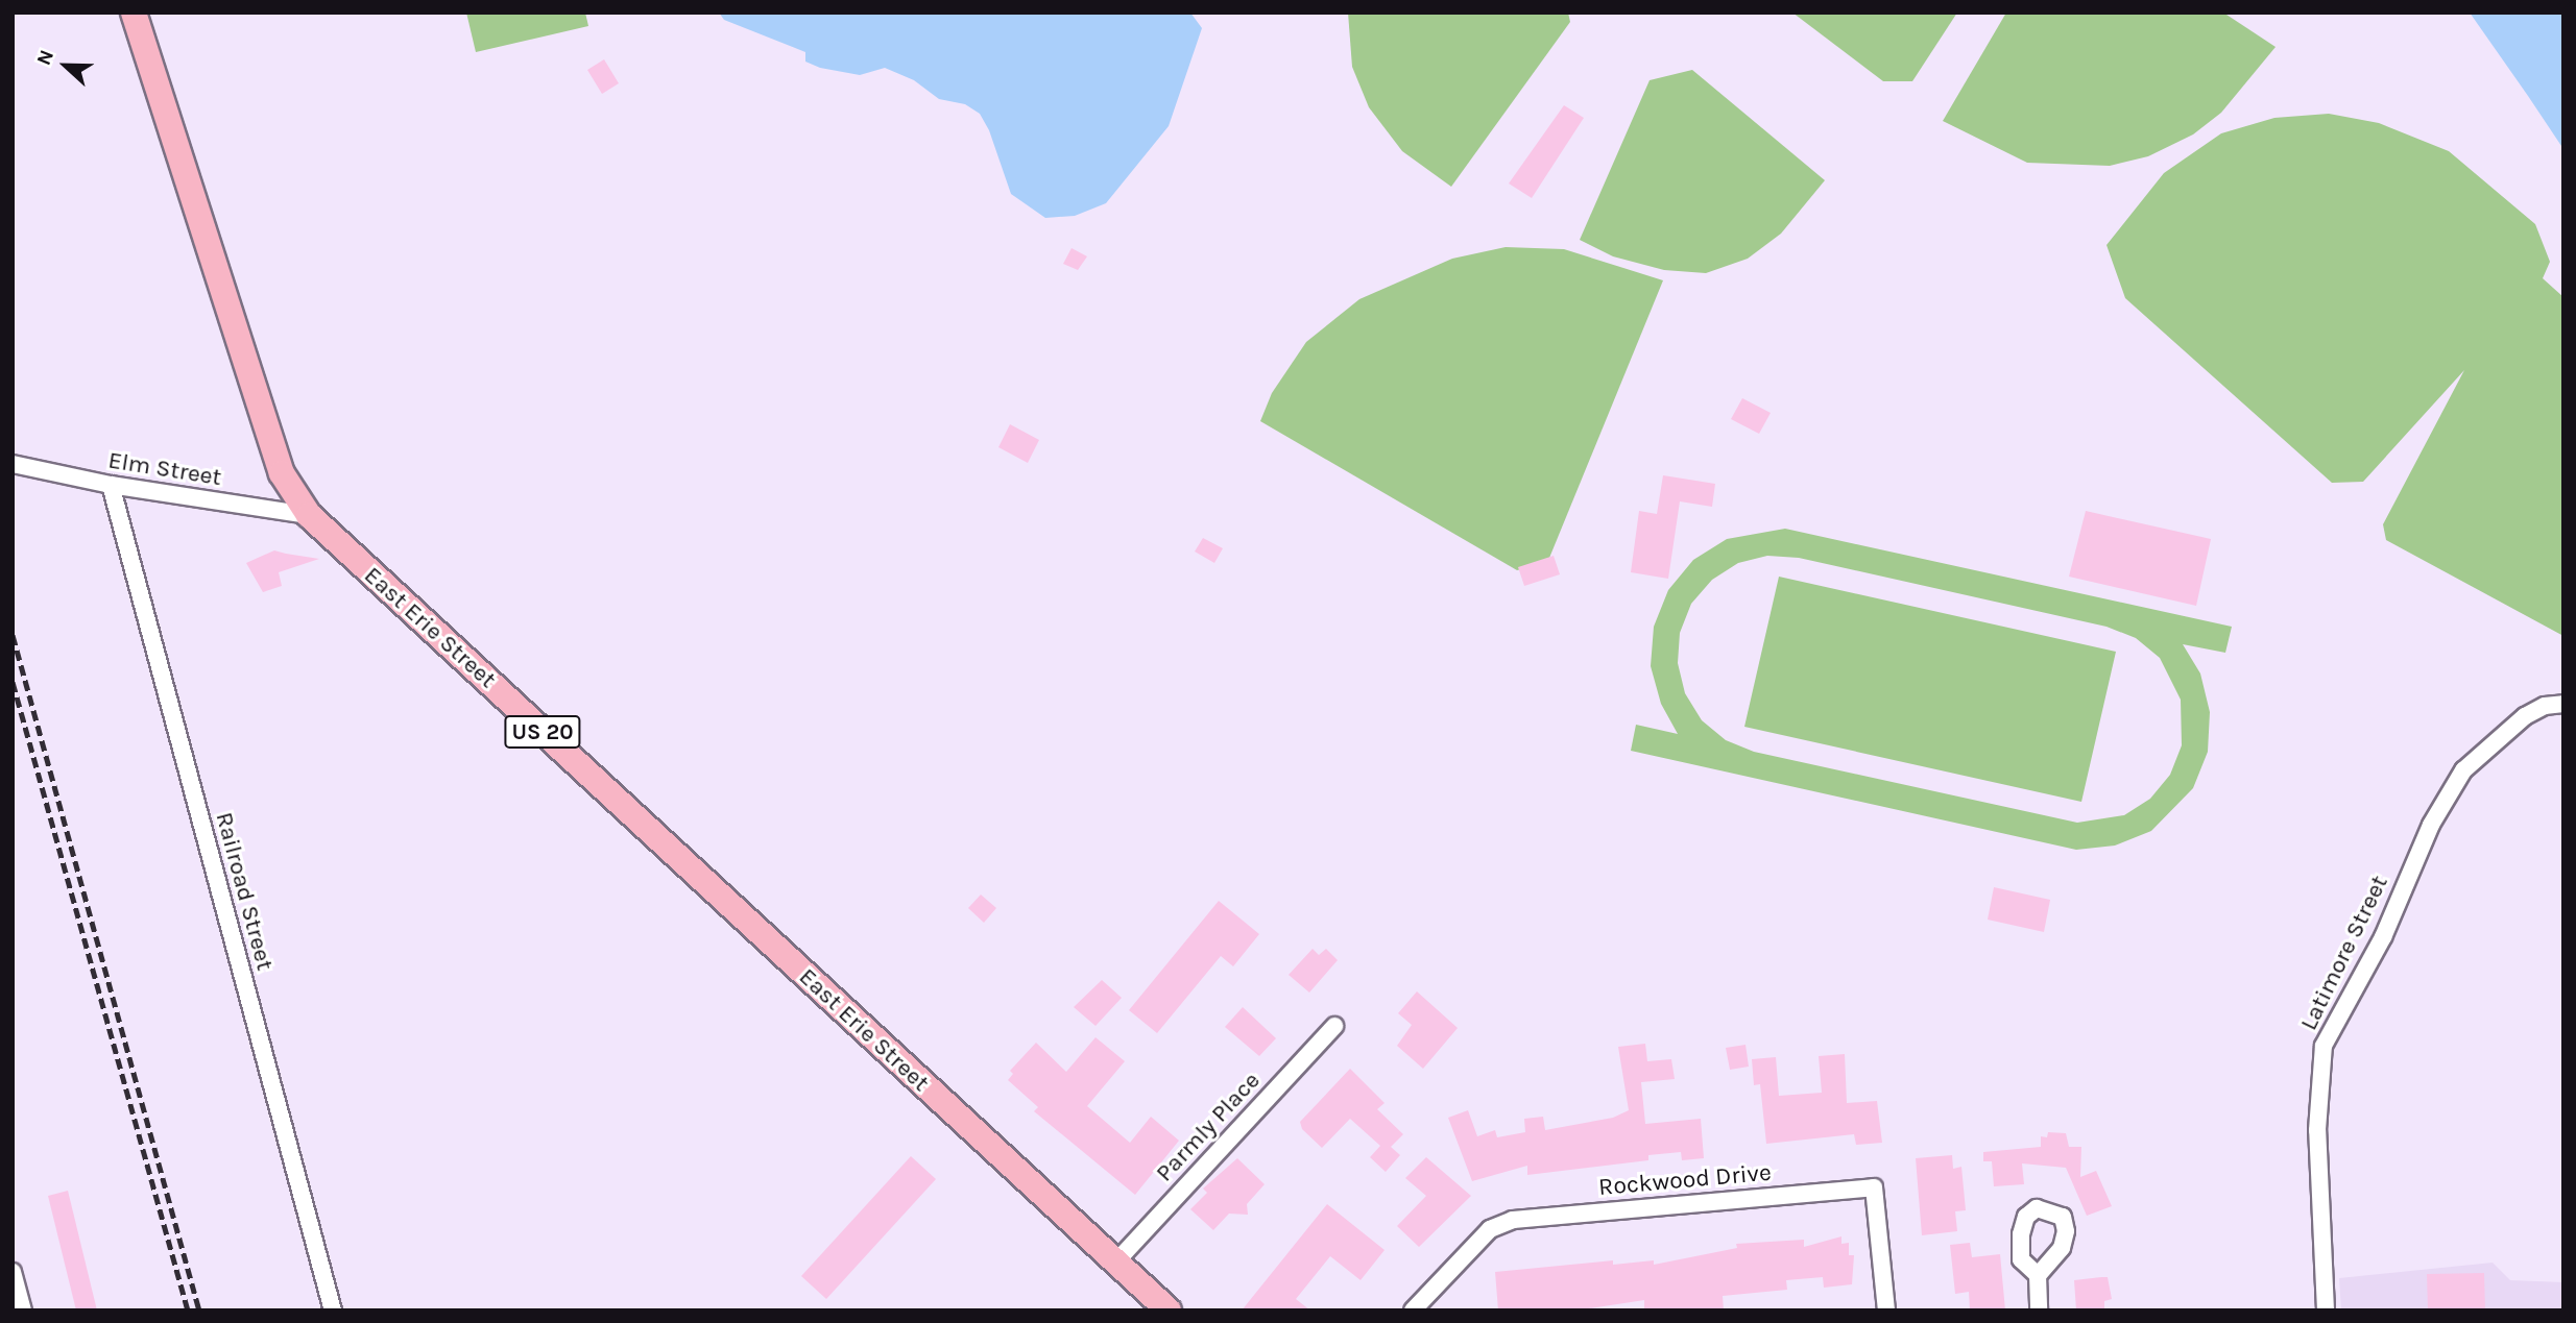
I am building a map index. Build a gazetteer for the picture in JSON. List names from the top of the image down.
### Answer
{
  "streets": {
    "main road": ["East Erie Street", "US 20"],
    "street": [
      "Elm Street",
      "Railroad Street",
      "Latimore Street",
      "Parmly Place",
      "Rockwood Drive"
    ]
  },
  "crossings": [
    ["Elm Street", "East Erie Street"],
    ["Elm Street", "Railroad Street"],
    ["East Erie Street", "Parmly Place"]
  ],
  "north": "left"
}
